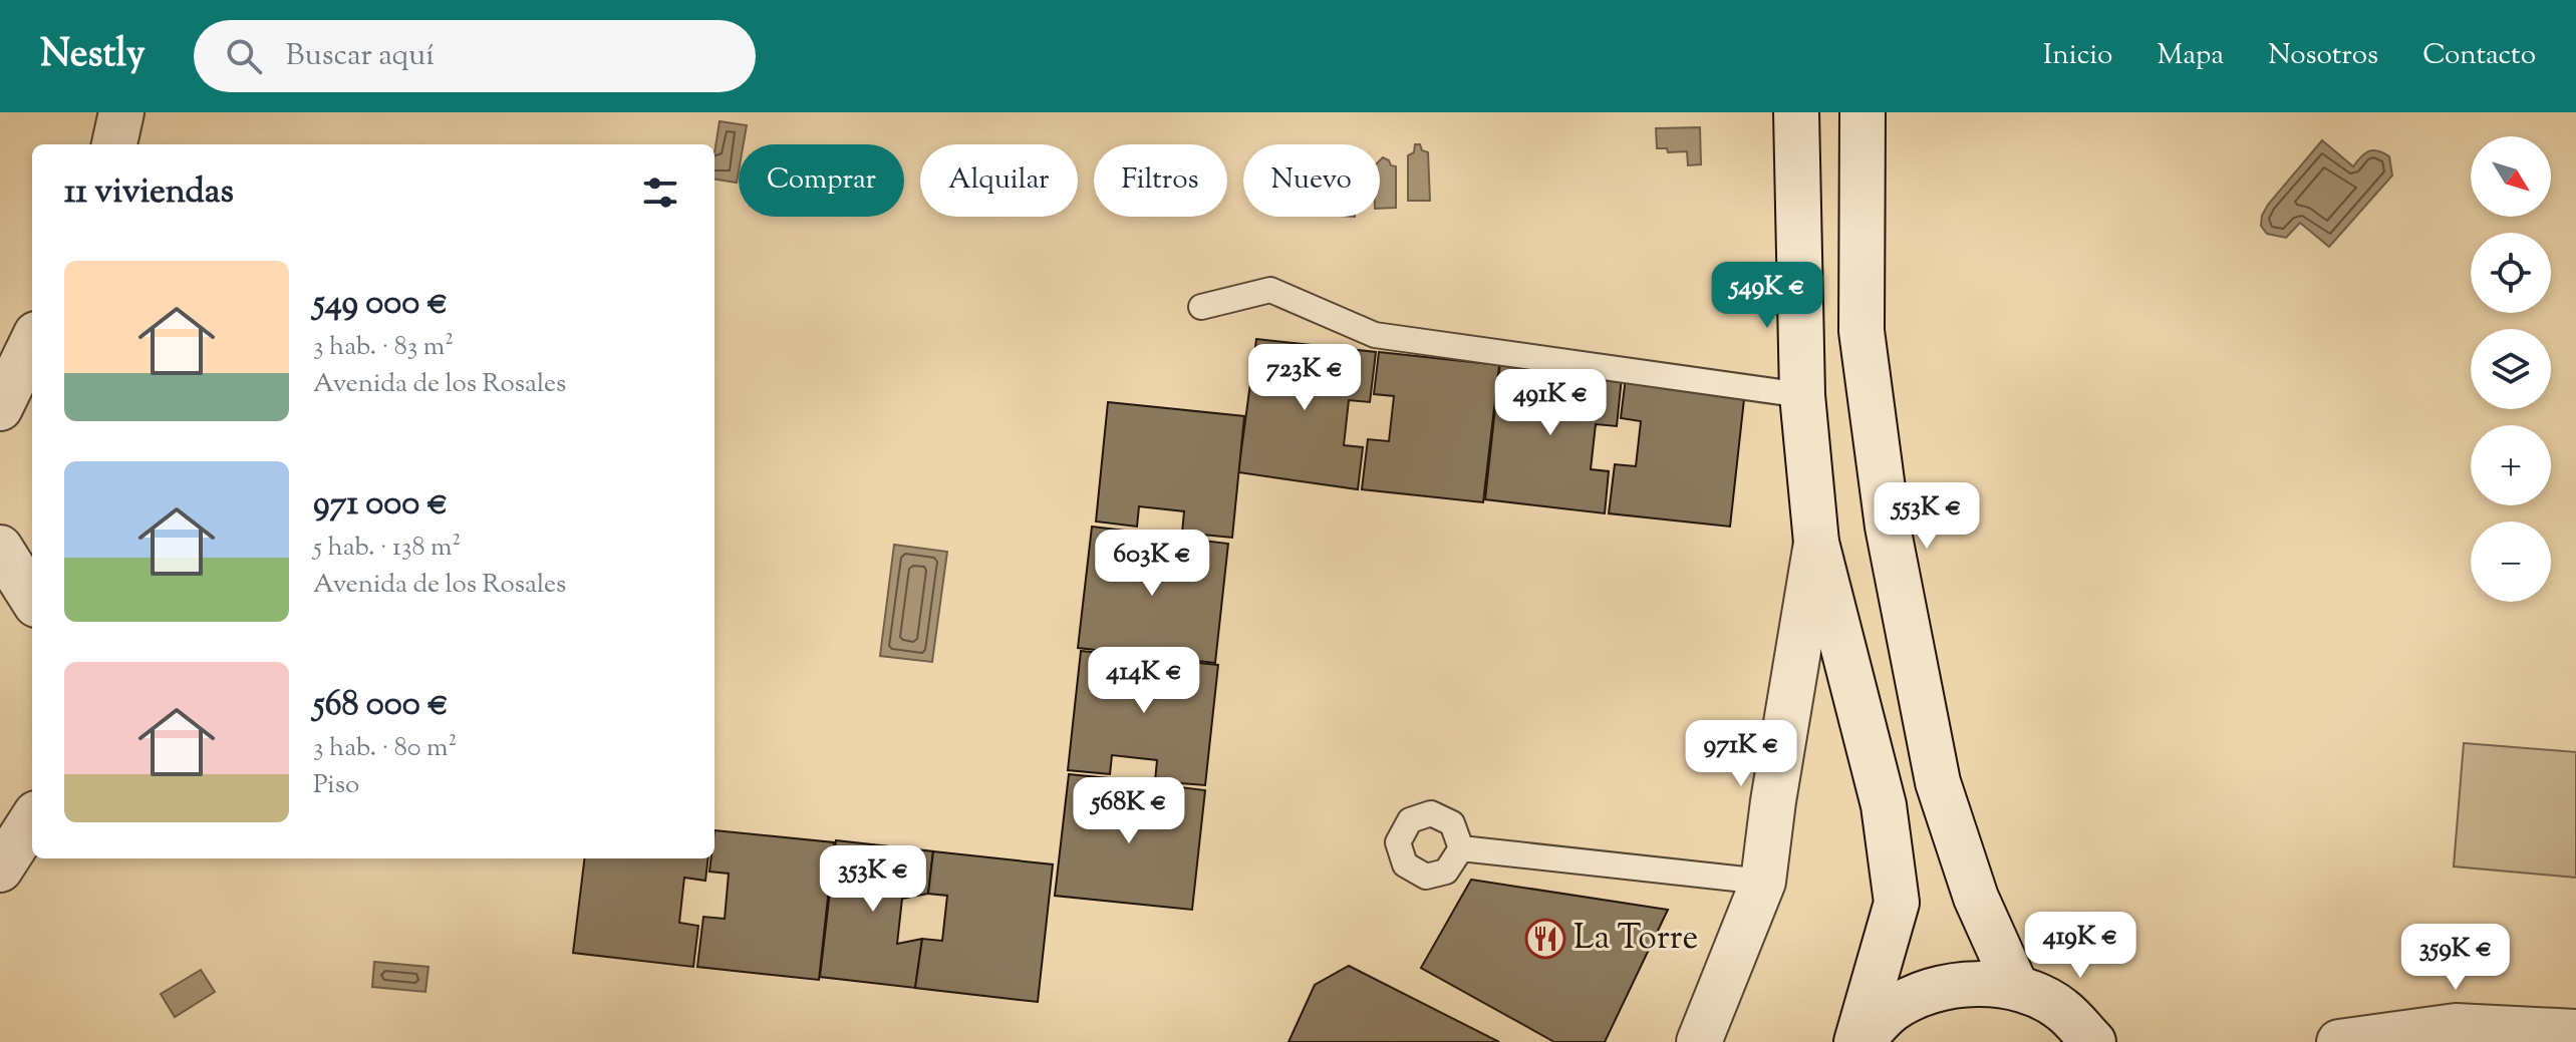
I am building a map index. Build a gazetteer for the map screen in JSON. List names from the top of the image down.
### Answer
{
  "places": {
    "restaurant": ["La Torre"]
  },
  "north": "bottom right",
  "page": {
    "header": "Nestly",
    "search": "Buscar aquí",
    "nav": [
      "Inicio",
      "Mapa",
      "Nosotros",
      "Contacto"
    ],
    "map_buttons": ["+", "−"],
    "chip": [
      "Comprar",
      "Alquilar",
      "Filtros",
      "Nuevo"
    ],
    "heading": "11 viviendas",
    "list": [
      {
        "name": "549 000 €",
        "note": "3 hab. · 83 m² · Avenida de los Rosales"
      },
      {
        "name": "971 000 €",
        "note": "5 hab. · 138 m² · Avenida de los Rosales"
      },
      {
        "name": "568 000 €",
        "note": "3 hab. · 80 m² · Piso"
      }
    ],
    "price": [
      "549K €",
      "723K €",
      "491K €",
      "553K €",
      "603K €",
      "414K €",
      "971K €",
      "568K €",
      "353K €",
      "419K €",
      "359K €"
    ]
  }
}
